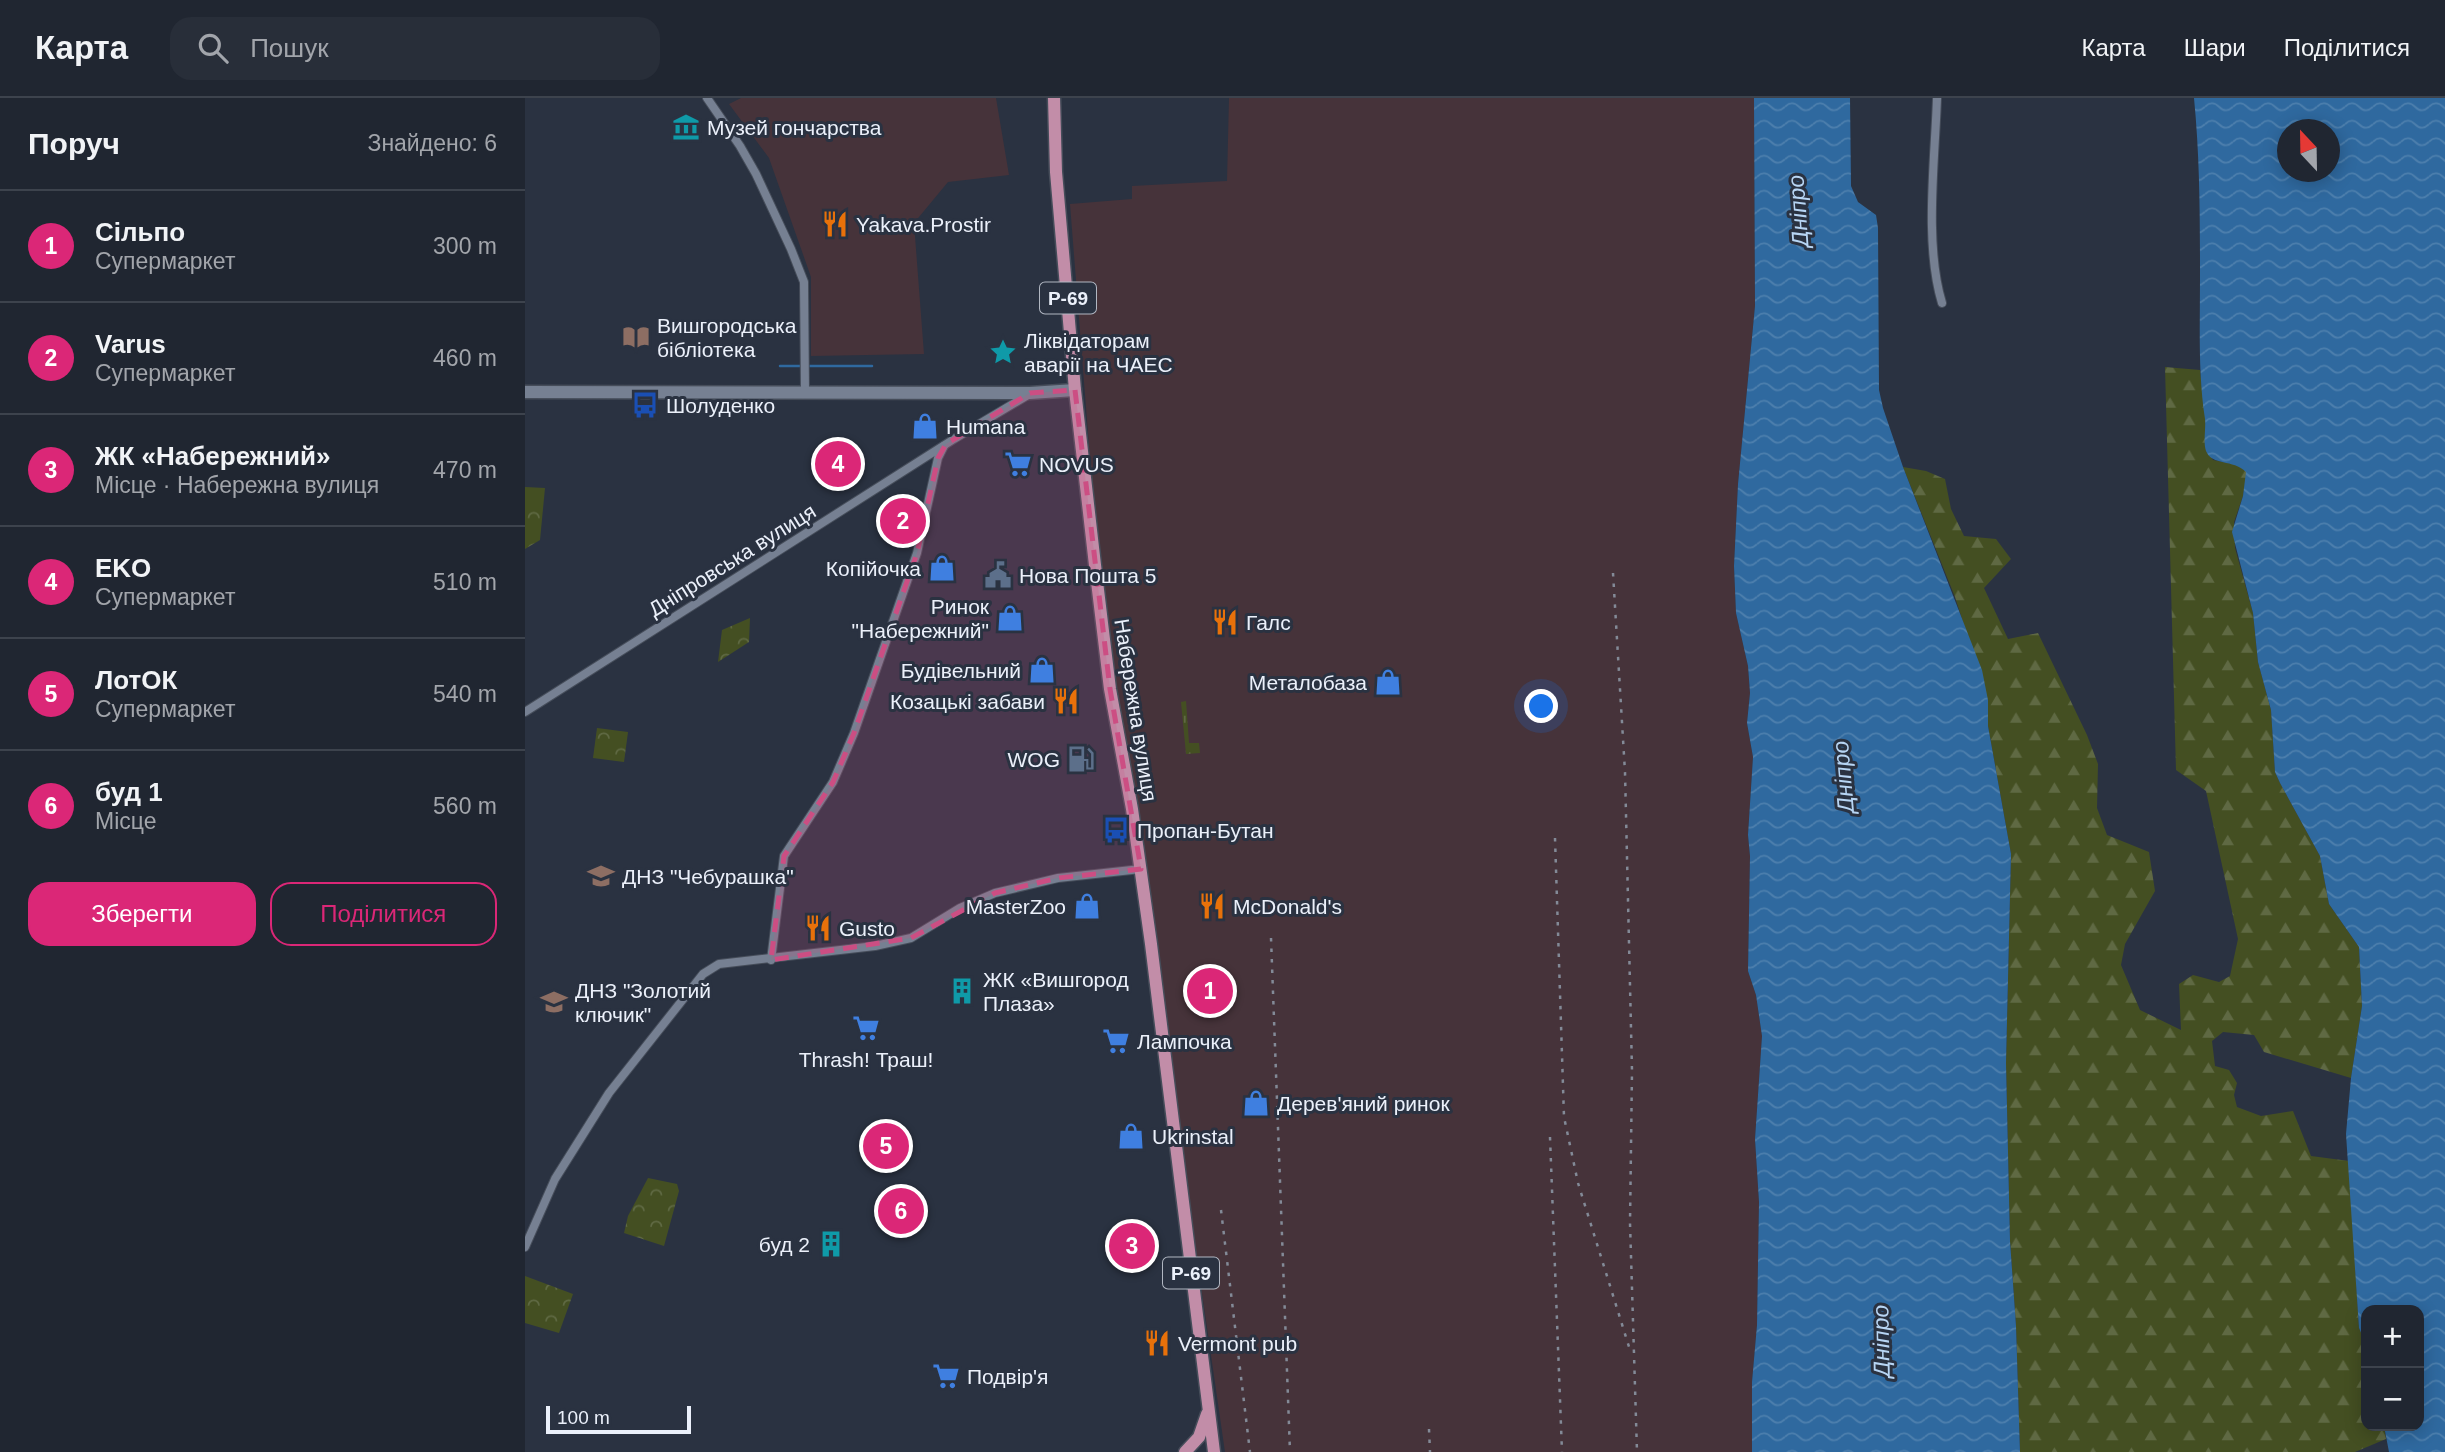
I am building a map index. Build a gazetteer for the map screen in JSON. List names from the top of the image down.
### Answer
{
  "streets": {
    "main road": ["Р-69", "Набережна вулиця"],
    "street": ["Дніпровська вулиця"]
  },
  "water": ["Дніпро"],
  "places": {
    "museum": ["Музей гончарства"],
    "restaurant": [
      "Yakava.Prostir",
      "Галс",
      "Козацькі забави",
      "McDonald's",
      "Gusto",
      "Vermont pub"
    ],
    "library": ["Вишгородська бібліотека"],
    "place": ["Ліквідаторам аварії на ЧАЕС"],
    "bus stop": ["Шолуденко", "Пропан-Бутан"],
    "shop": [
      "Humana",
      "Копійочка",
      "Ринок \"Набережний\"",
      "Будівельний",
      "Металобаза",
      "MasterZoo",
      "Дерев'яний ринок",
      "Ukrinstal"
    ],
    "supermarket": [
      "NOVUS",
      "Thrash! Траш!",
      "Лампочка",
      "Подвір'я"
    ],
    "public building": ["Нова Пошта 5"],
    "fuel station": ["WOG"],
    "school or university": ["ДНЗ \"Чебурашка\"", "ДНЗ \"Золотий ключик\""],
    "building": ["ЖК «Вишгород Плаза»", "буд 2"]
  },
  "scale_bar": "100 m",
  "north": "top",
  "page": {
    "header": "Карта",
    "search": "Пошук",
    "nav": ["Карта", "Шари", "Поділитися"],
    "heading": ["Поруч", "Знайдено: 6"],
    "list": [
      {
        "mark": "1",
        "name": "Сільпо",
        "note": "Супермаркет",
        "value": "300 m"
      },
      {
        "mark": "2",
        "name": "Varus",
        "note": "Супермаркет",
        "value": "460 m"
      },
      {
        "mark": "3",
        "name": "ЖК «Набережний»",
        "note": "Місце · Набережна вулиця",
        "value": "470 m"
      },
      {
        "mark": "4",
        "name": "EKO",
        "note": "Супермаркет",
        "value": "510 m"
      },
      {
        "mark": "5",
        "name": "ЛотОК",
        "note": "Супермаркет",
        "value": "540 m"
      },
      {
        "mark": "6",
        "name": "буд 1",
        "note": "Місце",
        "value": "560 m"
      }
    ],
    "pins": [
      "4",
      "2",
      "1",
      "5",
      "6",
      "3"
    ],
    "buttons": ["Зберегти", "Поділитися"],
    "map_buttons": ["+", "−"],
    "scale": "100 m"
  }
}
